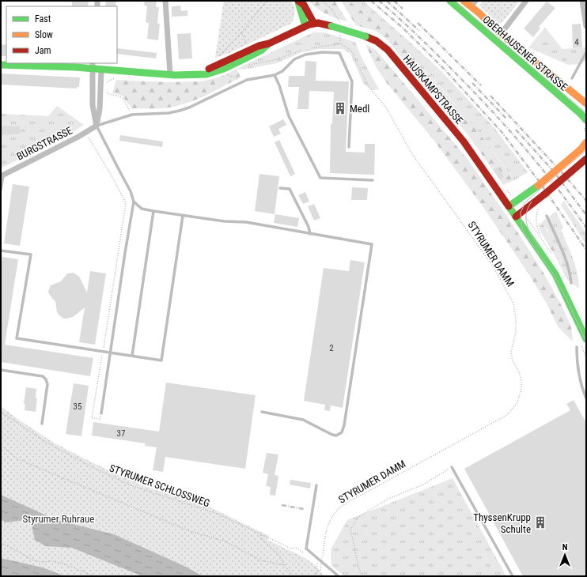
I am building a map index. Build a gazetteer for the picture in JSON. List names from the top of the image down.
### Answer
{
  "streets": {
    "main road": ["OBERHAUSENER STRASSE", "HAUSKAMPSTRASSE"],
    "street": ["BURGSTRASSE"],
    "path": ["STYRUMER DAMM", "STYRUMER SCHLOSSWEG"]
  },
  "parks": ["Styrumer Ruhraue"],
  "places": {
    "building": ["Medl", "ThyssenKrupp Schulte"]
  },
  "house_numbers": [
    "4",
    "2",
    "35",
    "37"
  ],
  "legend": ["Fast", "Slow", "Jam"],
  "north": "top"
}
